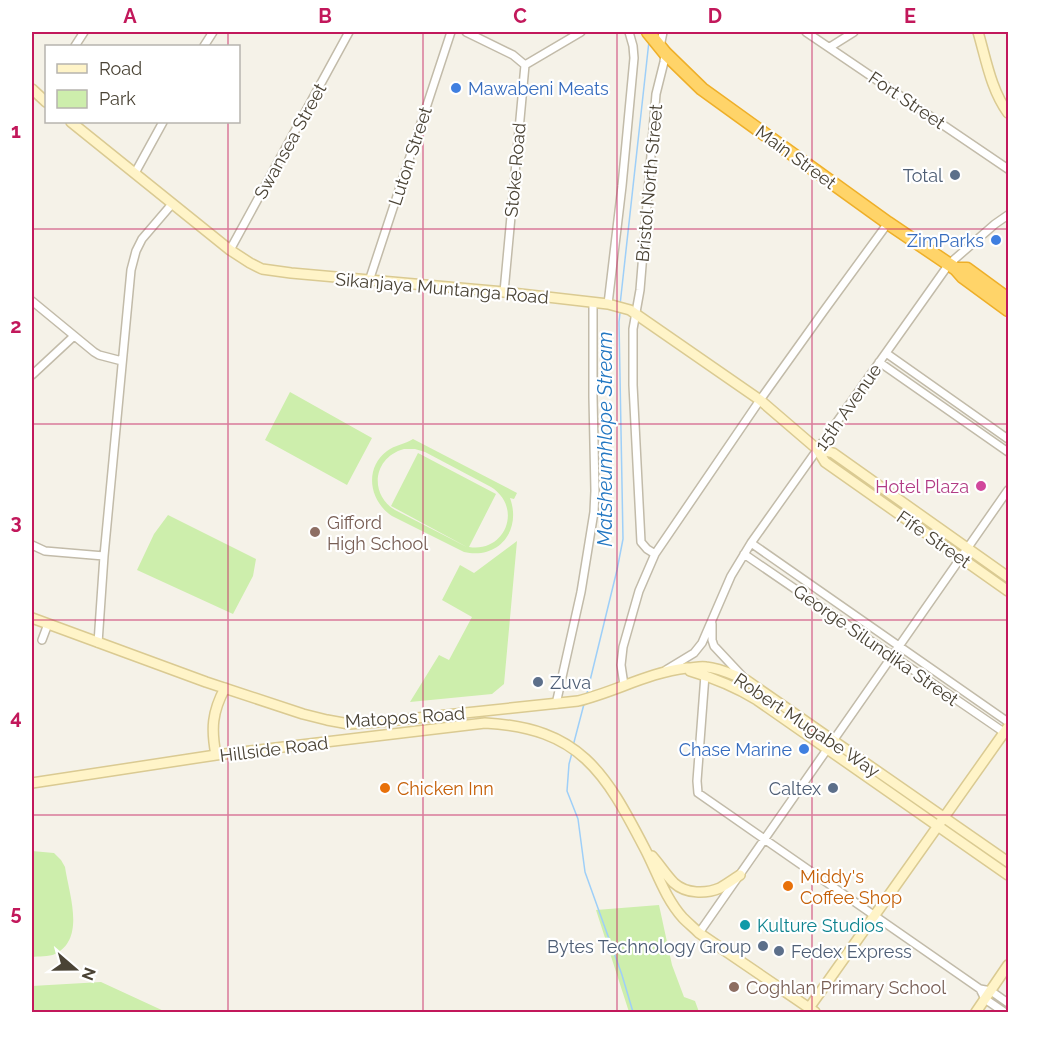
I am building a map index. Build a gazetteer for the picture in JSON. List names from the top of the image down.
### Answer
{
  "streets": {
    "highway": ["Main Street"],
    "street": [
      "Fort Street",
      "Swansea Street",
      "Luton Street",
      "Stoke Road",
      "Bristol North Street",
      "Sikanjaya Muntanga Road",
      "15th Avenue",
      "Fife Street",
      "George Silundika Street",
      "Matopos Road",
      "Robert Mugabe Way",
      "Hillside Road"
    ]
  },
  "crossings": [
    ["Swansea Street", "Sikanjaya Muntanga Road"],
    ["Luton Street", "Sikanjaya Muntanga Road"],
    ["Main Street", "Bristol North Street"],
    ["Main Street", "15th Avenue"],
    ["Stoke Road", "Sikanjaya Muntanga Road"],
    ["Bristol North Street", "Sikanjaya Muntanga Road"],
    ["Sikanjaya Muntanga Road", "15th Avenue"],
    ["Sikanjaya Muntanga Road", "Fife Street"],
    ["15th Avenue", "Fife Street"],
    ["15th Avenue", "George Silundika Street"],
    ["15th Avenue", "Matopos Road"],
    ["Matopos Road", "Robert Mugabe Way"]
  ],
  "water": ["Matsheumhlope Stream"],
  "places": [
    "Mawabeni Meats",
    "Total",
    "ZimParks",
    "Hotel Plaza",
    "Gifford High School",
    "Zuva",
    "Chase Marine",
    "Chicken Inn",
    "Caltex",
    "Middy's Coffee Shop",
    "Kulture Studios",
    "Bytes Technology Group",
    "Fedex Express",
    "Coghlan Primary School"
  ],
  "legend": ["Road", "Park"],
  "north": "right",
  "grid": {
    "columns": [
      "A",
      "B",
      "C",
      "D",
      "E"
    ],
    "rows": [
      "1",
      "2",
      "3",
      "4",
      "5"
    ]
  }
}
